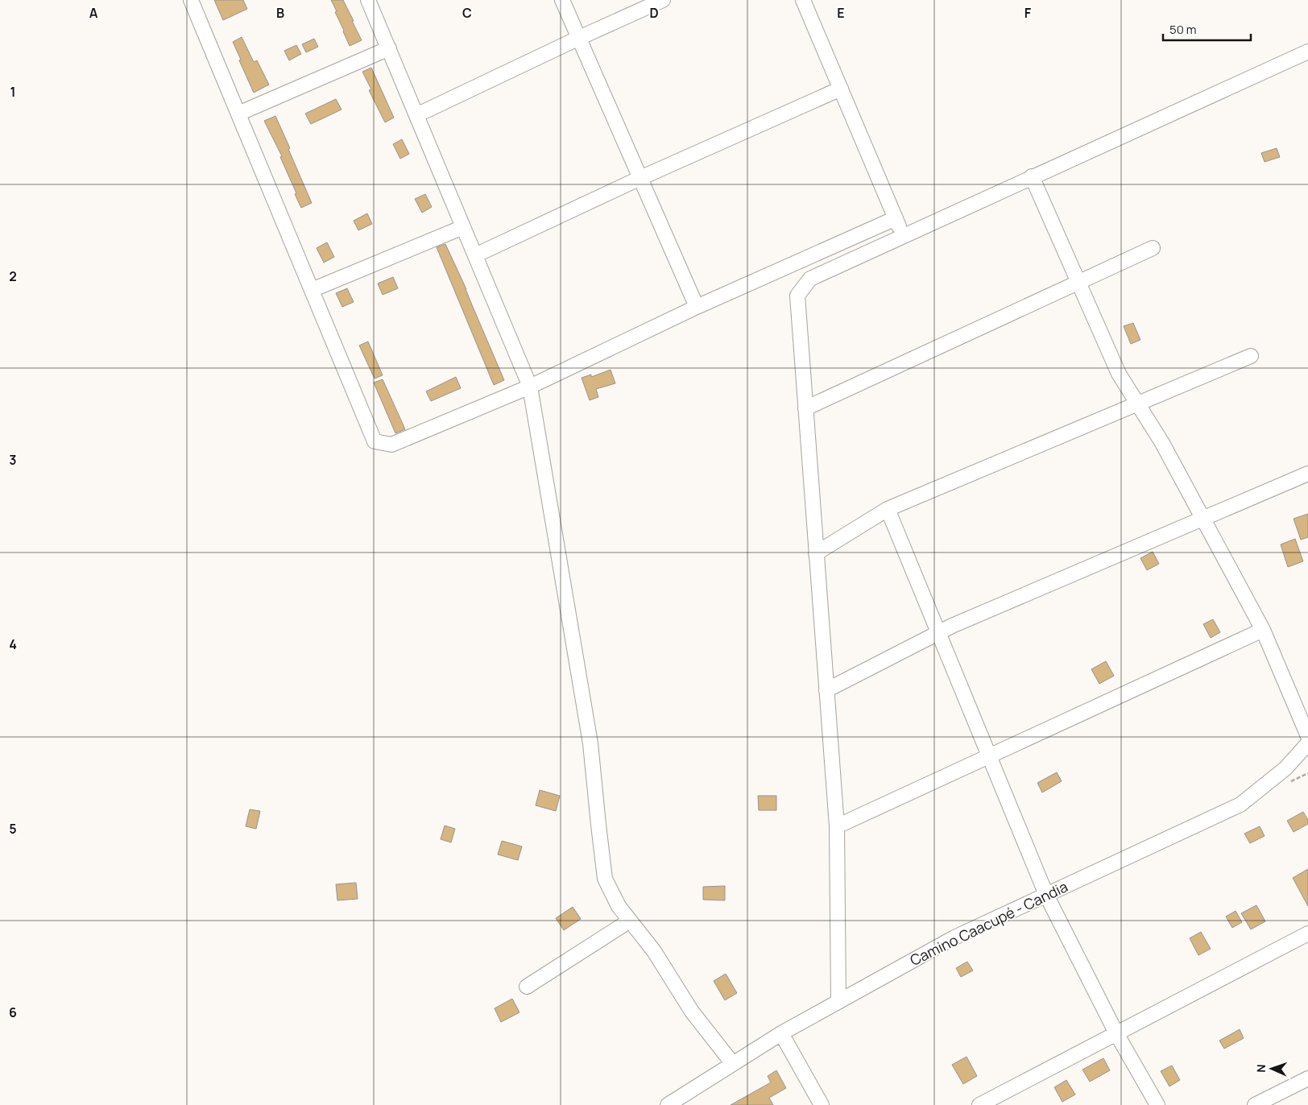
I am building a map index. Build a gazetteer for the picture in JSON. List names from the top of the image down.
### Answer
{
  "streets": {
    "street": ["Camino Caacupé - Candia"]
  },
  "scale_bar": "50 m",
  "north": "left",
  "grid": {
    "columns": [
      "A",
      "B",
      "C",
      "D",
      "E",
      "F"
    ],
    "rows": [
      "1",
      "2",
      "3",
      "4",
      "5",
      "6"
    ]
  }
}
